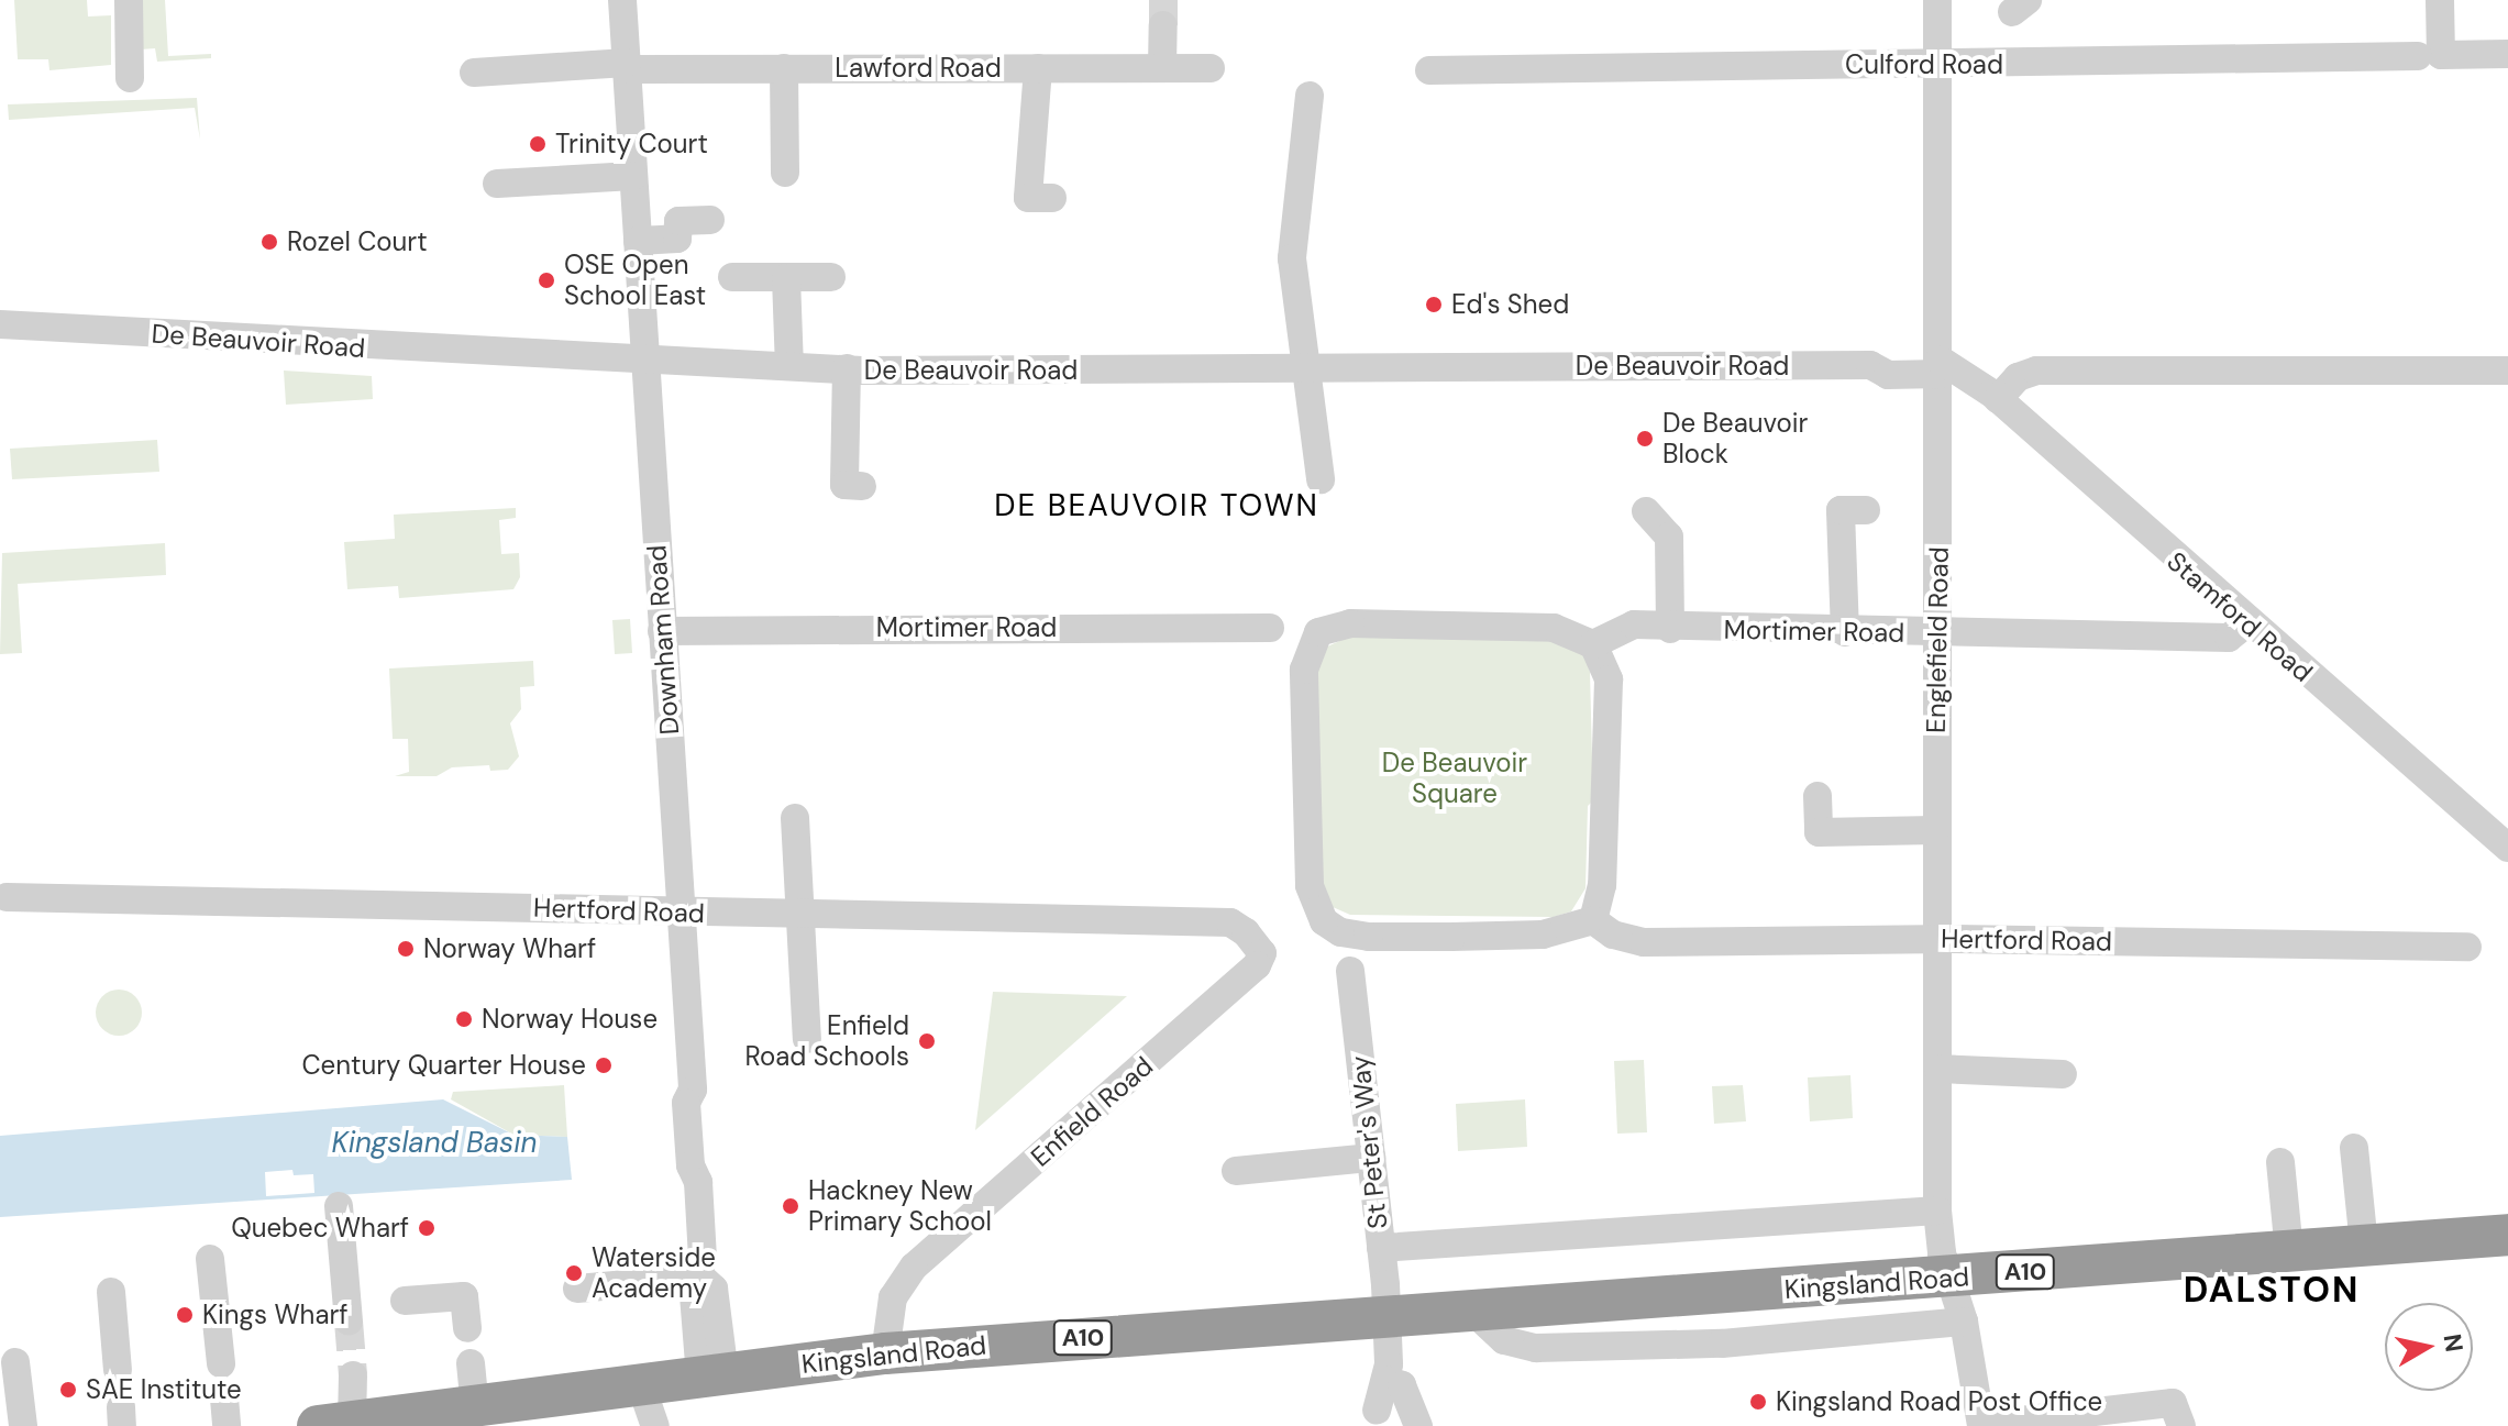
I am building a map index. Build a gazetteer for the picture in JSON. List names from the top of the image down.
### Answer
{
  "streets": {
    "highway": ["A10", "Kingsland Road"],
    "street": [
      "Culford Road",
      "Lawford Road",
      "De Beauvoir Road",
      "Stamford Road",
      "Mortimer Road",
      "Downham Road",
      "Englefield Road",
      "Hertford Road",
      "Enfield Road",
      "St Peter's Way"
    ]
  },
  "crossings": [
    ["Culford Road", "Englefield Road"],
    ["Lawford Road", "Downham Road"],
    ["De Beauvoir Road", "Stamford Road"],
    ["De Beauvoir Road", "Downham Road"],
    ["De Beauvoir Road", "Englefield Road"],
    ["Stamford Road", "Mortimer Road"],
    ["Stamford Road", "Englefield Road"],
    ["Mortimer Road", "Downham Road"],
    ["Mortimer Road", "Englefield Road"],
    ["Downham Road", "Hertford Road"],
    ["Downham Road", "Kingsland Road"],
    ["Englefield Road", "Hertford Road"],
    ["Englefield Road", "Kingsland Road"],
    ["Hertford Road", "Enfield Road"],
    ["Enfield Road", "Kingsland Road"],
    ["St Peter's Way", "Kingsland Road"]
  ],
  "districts": ["DE BEAUVOIR TOWN", "DALSTON"],
  "water": ["Kingsland Basin"],
  "parks": ["De Beauvoir Square"],
  "places": [
    "Trinity Court",
    "Rozel Court",
    "OSE Open School East",
    "Ed's Shed",
    "De Beauvoir Block",
    "Norway Wharf",
    "Norway House",
    "Enfield Road Schools",
    "Century Quarter House",
    "Hackney New Primary School",
    "Quebec Wharf",
    "Waterside Academy",
    "Kings Wharf",
    "SAE Institute",
    "Kingsland Road Post Office"
  ],
  "north": "right"
}
